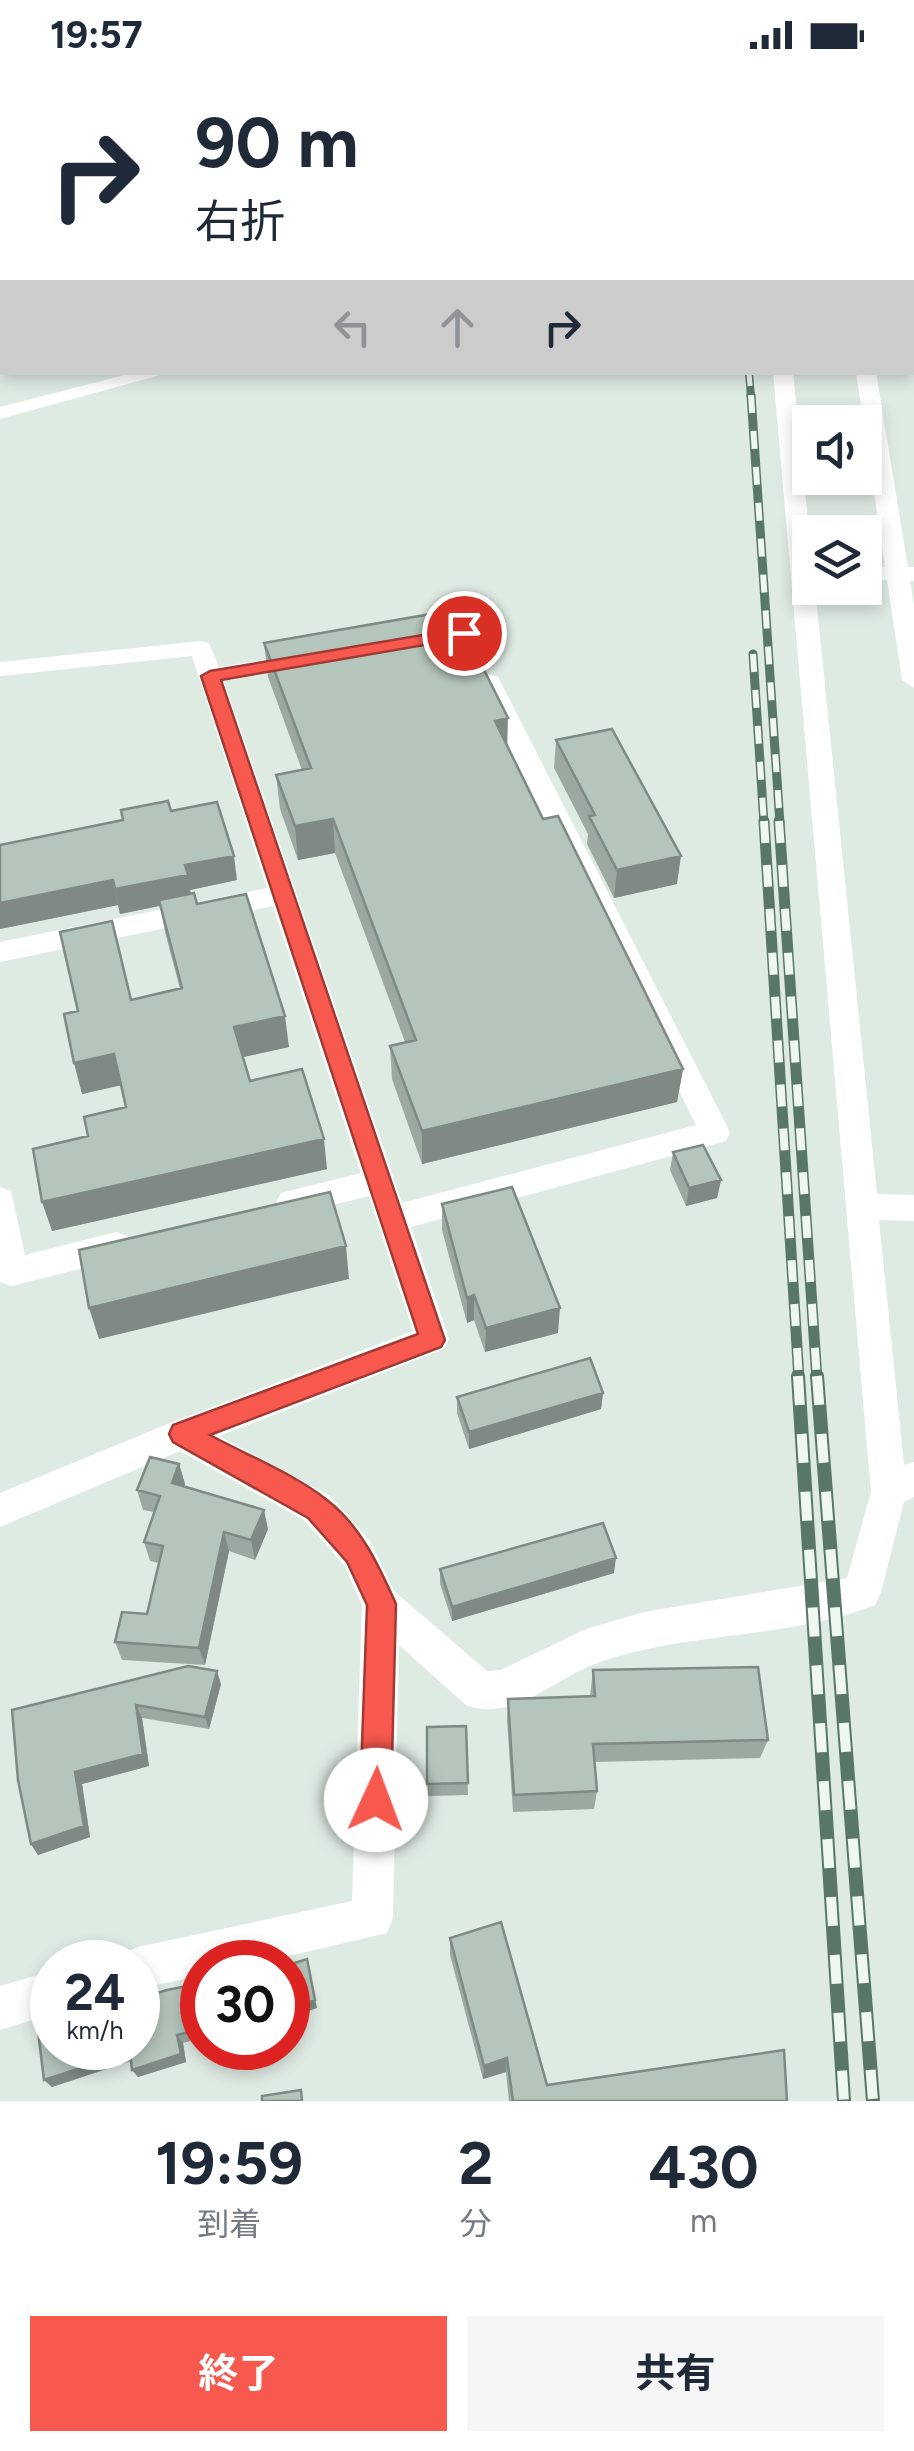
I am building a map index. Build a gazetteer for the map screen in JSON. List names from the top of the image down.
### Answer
{
  "page": {
    "status": "19:57",
    "turn": ["90 m", "右折"],
    "speed": "24 km/h",
    "limit": "30",
    "eta": [
      "19:59",
      "到着",
      "2",
      "分",
      "430",
      "m"
    ],
    "buttons": ["終了", "共有"]
  }
}
